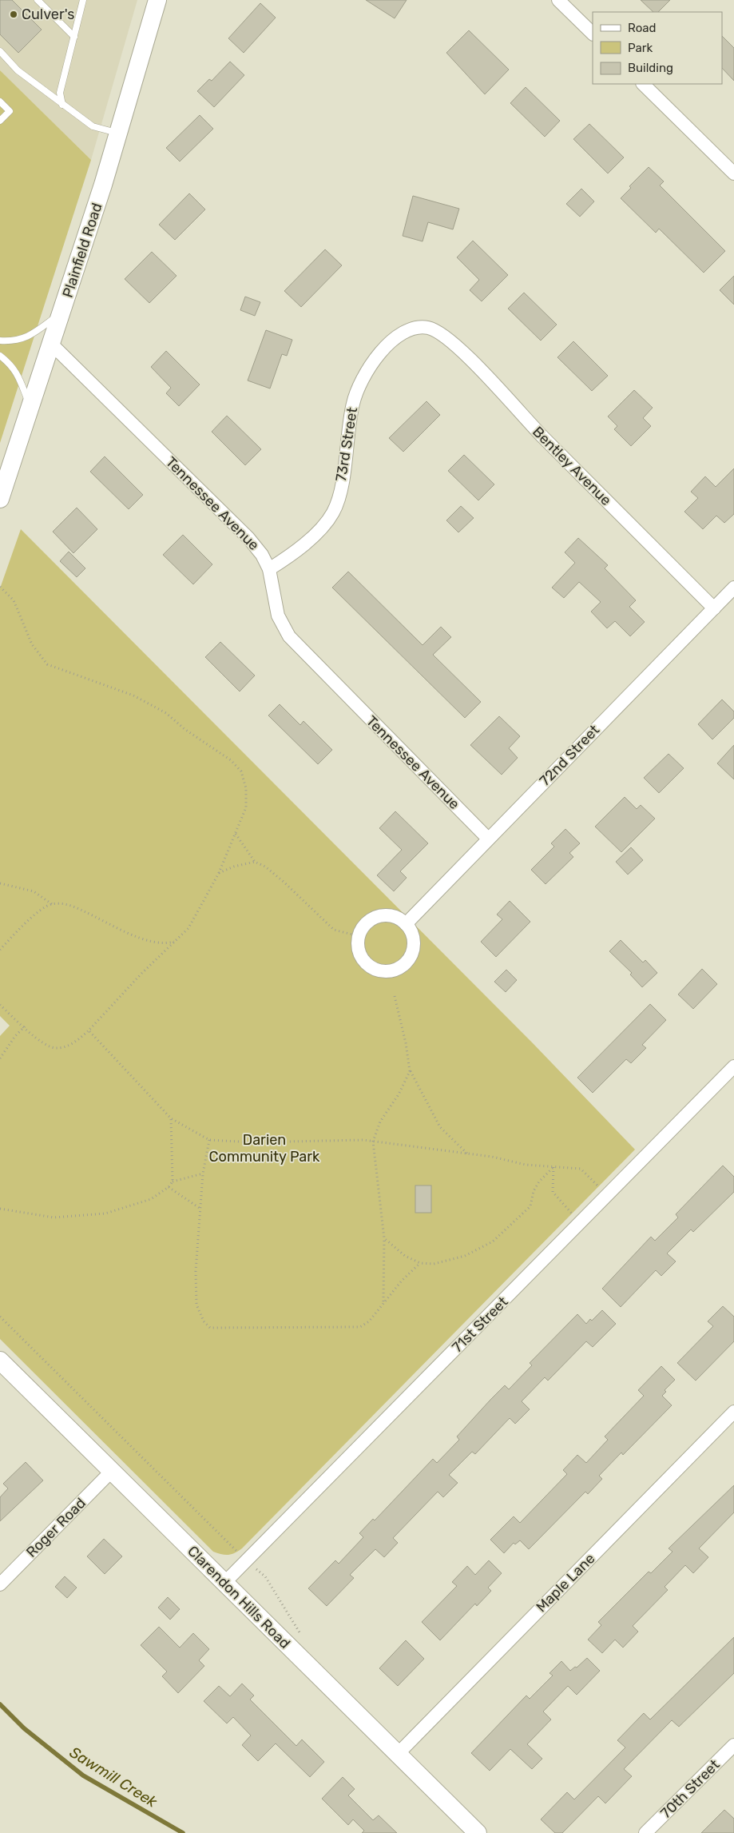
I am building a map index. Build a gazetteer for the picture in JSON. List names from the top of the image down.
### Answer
{
  "streets": {
    "street": [
      "Plainfield Road",
      "73rd Street",
      "Bentley Avenue",
      "Tennessee Avenue",
      "72nd Street",
      "71st Street",
      "Roger Road",
      "Maple Lane",
      "Clarendon Hills Road",
      "70th Street"
    ]
  },
  "crossings": [
    ["Plainfield Road", "Tennessee Avenue"],
    ["73rd Street", "Bentley Avenue"],
    ["73rd Street", "Tennessee Avenue"],
    ["Bentley Avenue", "72nd Street"],
    ["Tennessee Avenue", "72nd Street"],
    ["71st Street", "Clarendon Hills Road"],
    ["Roger Road", "Clarendon Hills Road"],
    ["Maple Lane", "Clarendon Hills Road"]
  ],
  "water": ["Sawmill Creek"],
  "parks": ["Darien Community Park"],
  "places": ["Culver's"],
  "legend": ["Road", "Park", "Building"]
}
